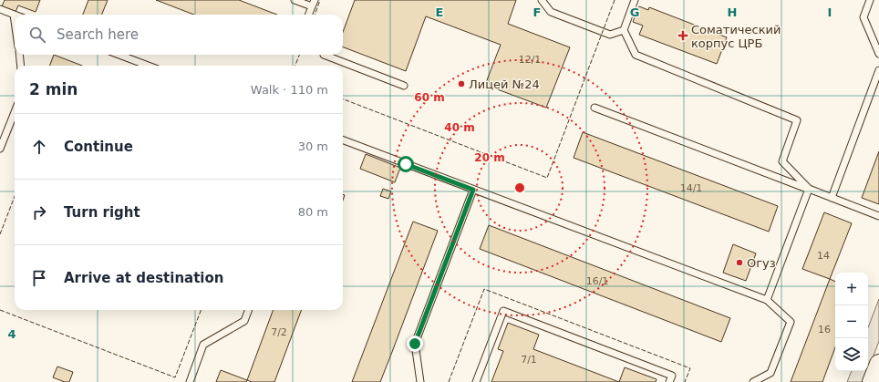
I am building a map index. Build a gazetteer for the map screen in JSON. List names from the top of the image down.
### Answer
{
  "places": {
    "health": ["Соматический корпус ЦРБ"],
    "other": ["Лицей №24", "Огуз"]
  },
  "house_numbers": [
    "12/1",
    "14/1",
    "14",
    "16/1",
    "16",
    "7/2",
    "7/1"
  ],
  "page": {
    "search": "Search here",
    "heading": ["2 min", "Walk · 110 m"],
    "list": [
      ["Continue", "30 m"],
      ["Turn right", "80 m"],
      "Arrive at destination"
    ],
    "map_buttons": ["+", "−"]
  },
  "grid": {
    "columns": [
      "E",
      "F",
      "G",
      "H",
      "I"
    ],
    "rows": ["4"]
  },
  "rings": ["60 m", "40 m", "20 m"]
}
